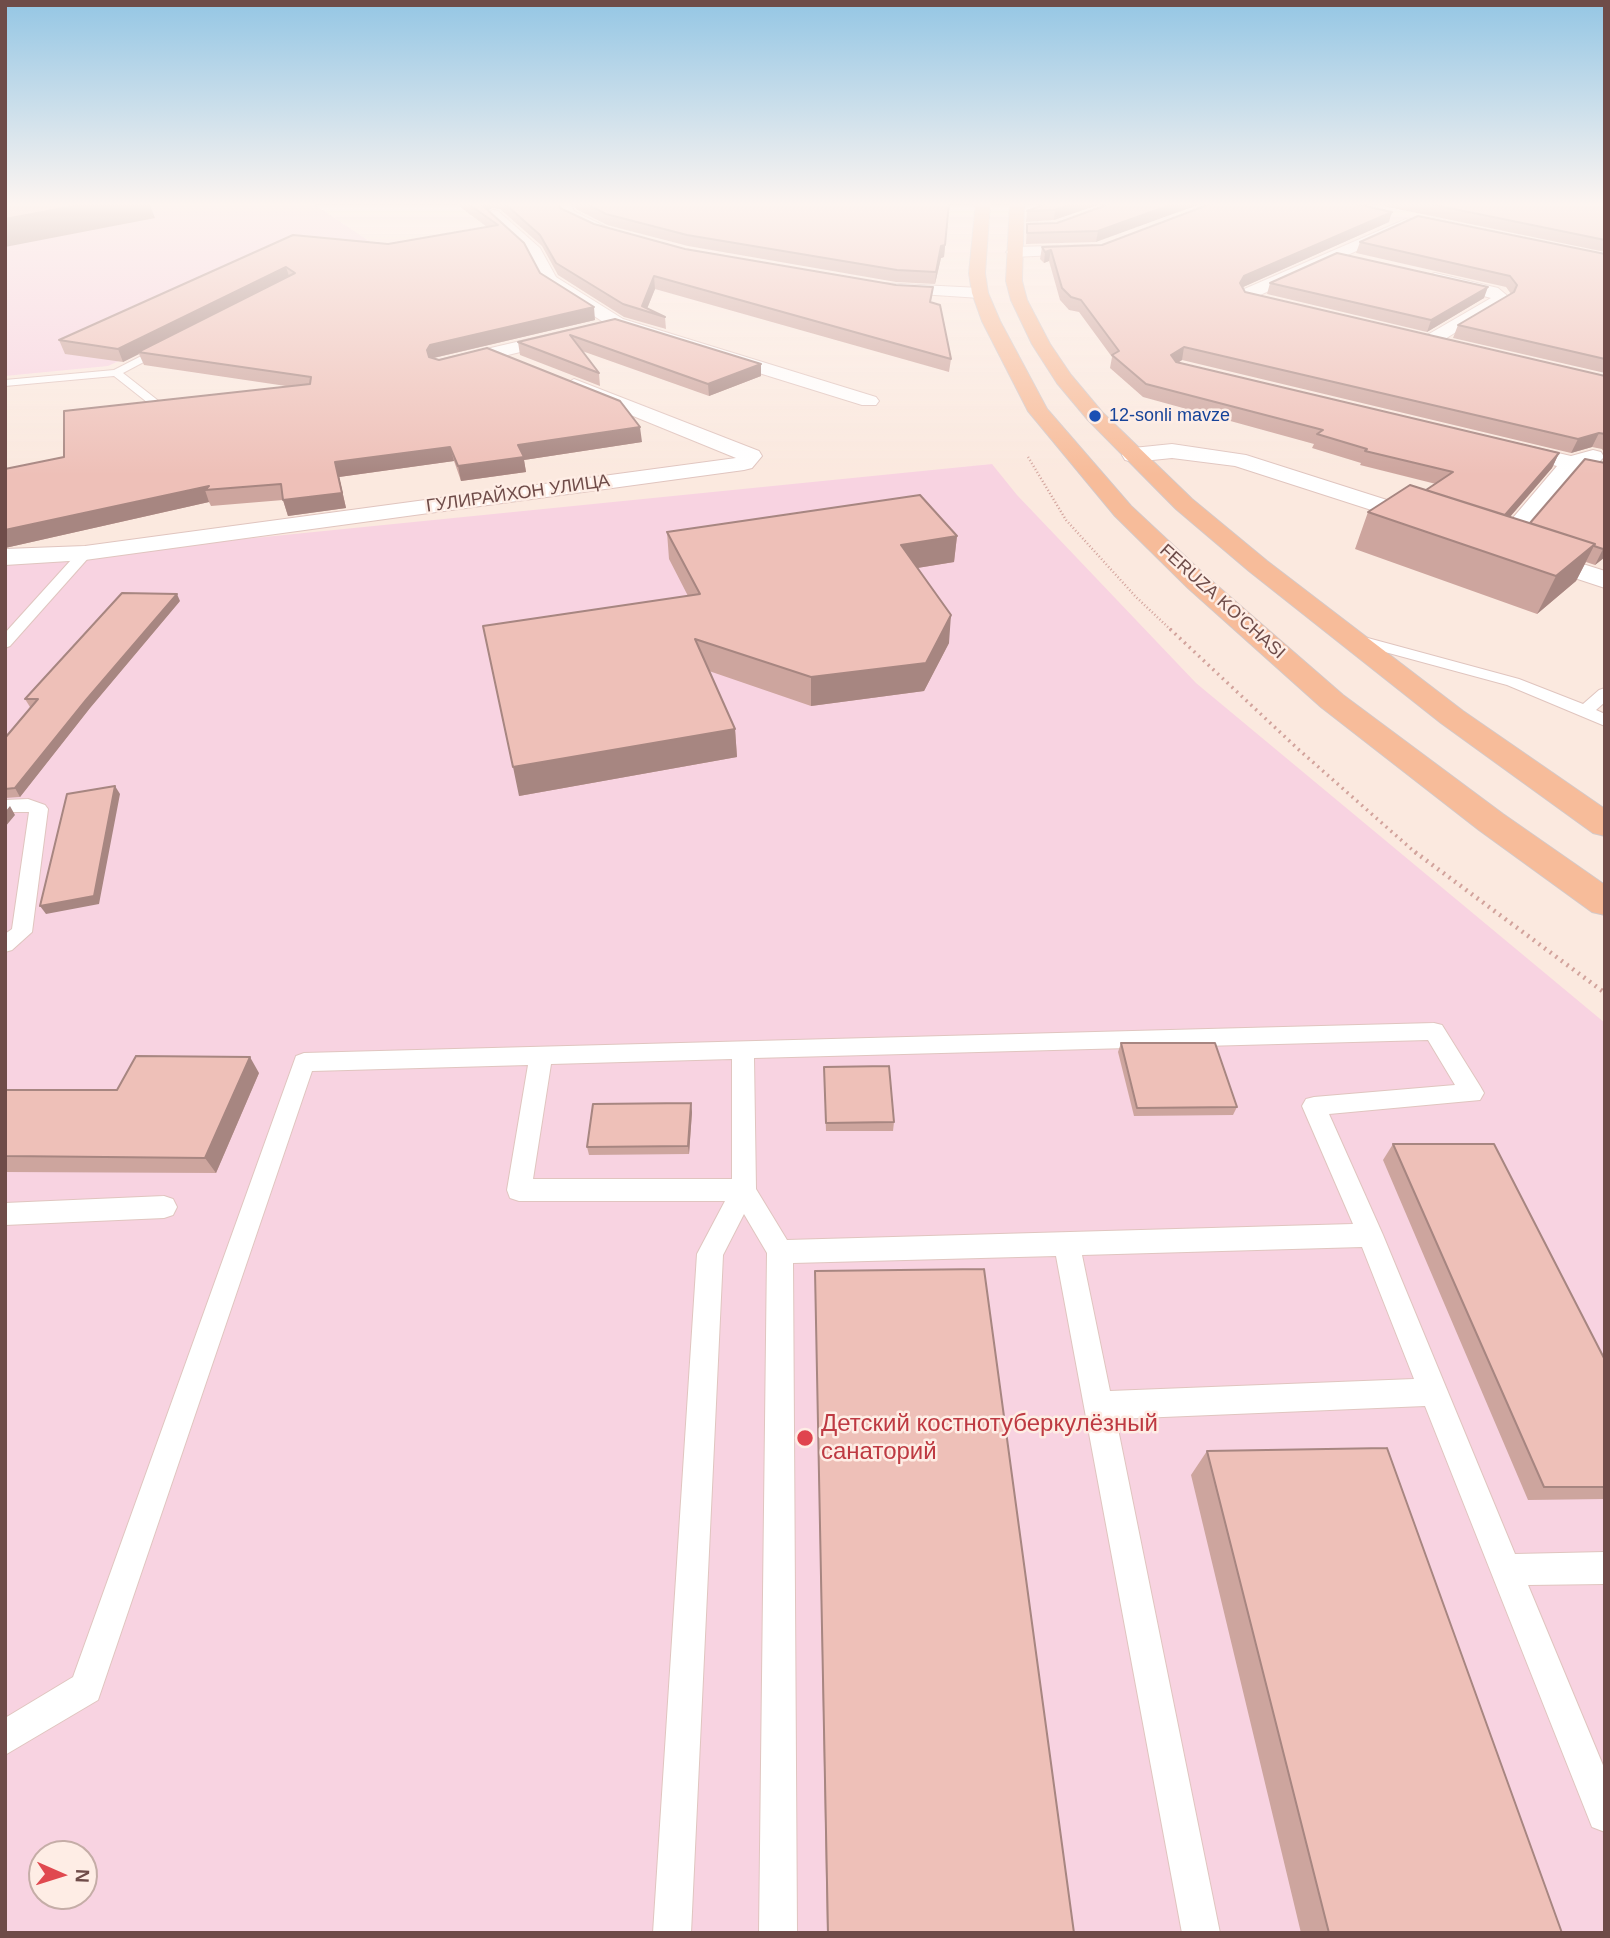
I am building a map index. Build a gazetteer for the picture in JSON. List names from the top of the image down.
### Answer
{
  "streets": {
    "main road": ["FERUZA KO'CHASI"],
    "street": ["ГУЛИРАЙХОН УЛИЦА"]
  },
  "places": ["12-sonli mavze", "Детский костнотуберкулёзный санаторий"],
  "north": "right"
}
